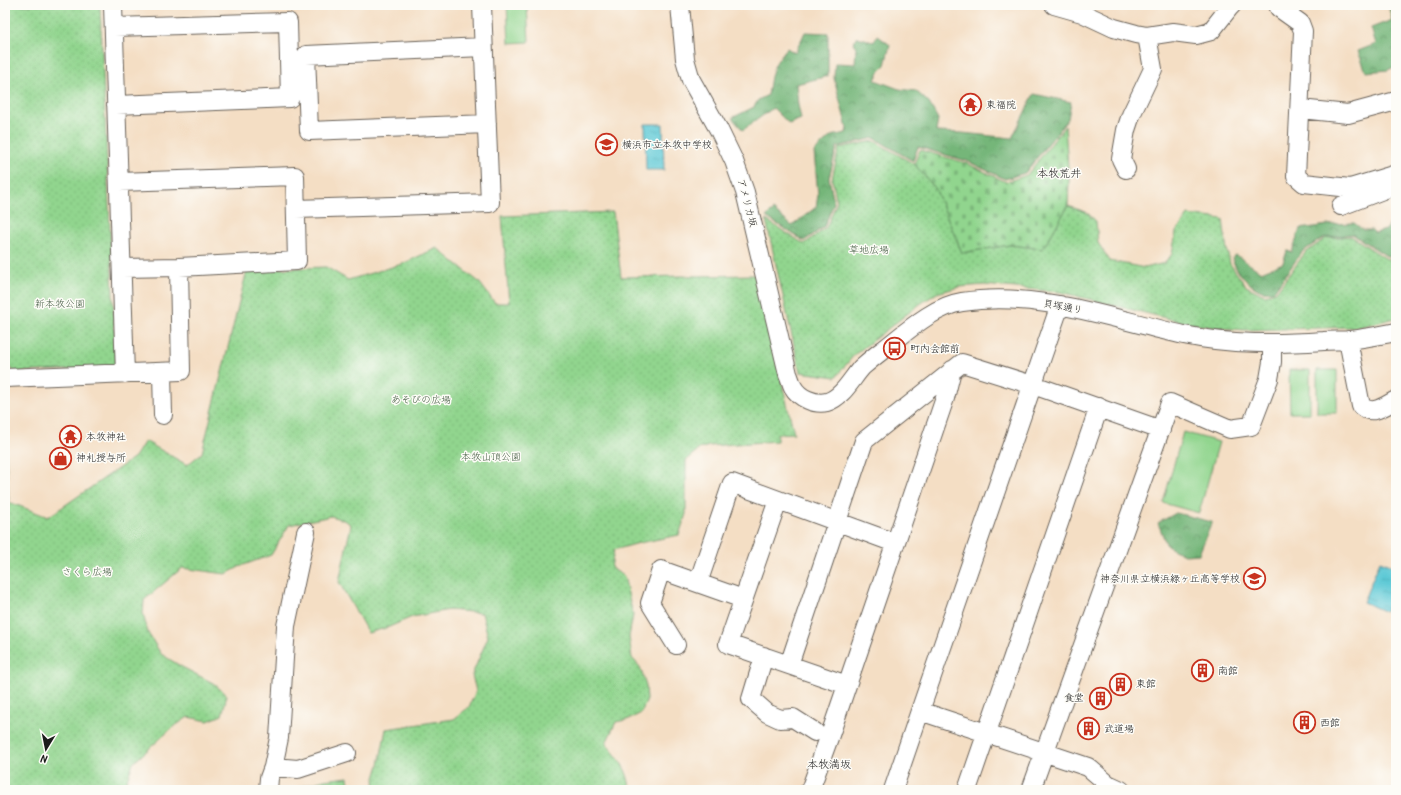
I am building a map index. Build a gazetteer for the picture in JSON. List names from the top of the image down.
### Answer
{
  "streets": {
    "street": ["アメリカ坂", "貝塚通り"]
  },
  "crossings": [
    ["アメリカ坂", "貝塚通り"]
  ],
  "districts": ["本牧荒井", "本牧満坂"],
  "parks": [
    "草地広場",
    "新本牧公園",
    "あそびの広場",
    "本牧山頂公園",
    "さくら広場"
  ],
  "places": {
    "temple": ["東福院", "本牧神社"],
    "school or university": ["横浜市立本牧中学校", "神奈川県立横浜緑ヶ丘高等学校"],
    "bus stop": ["町内会館前"],
    "shop": ["神札授与所"],
    "building": [
      "南館",
      "東館",
      "食堂",
      "西館",
      "武道場"
    ]
  },
  "north": "bottom"
}
